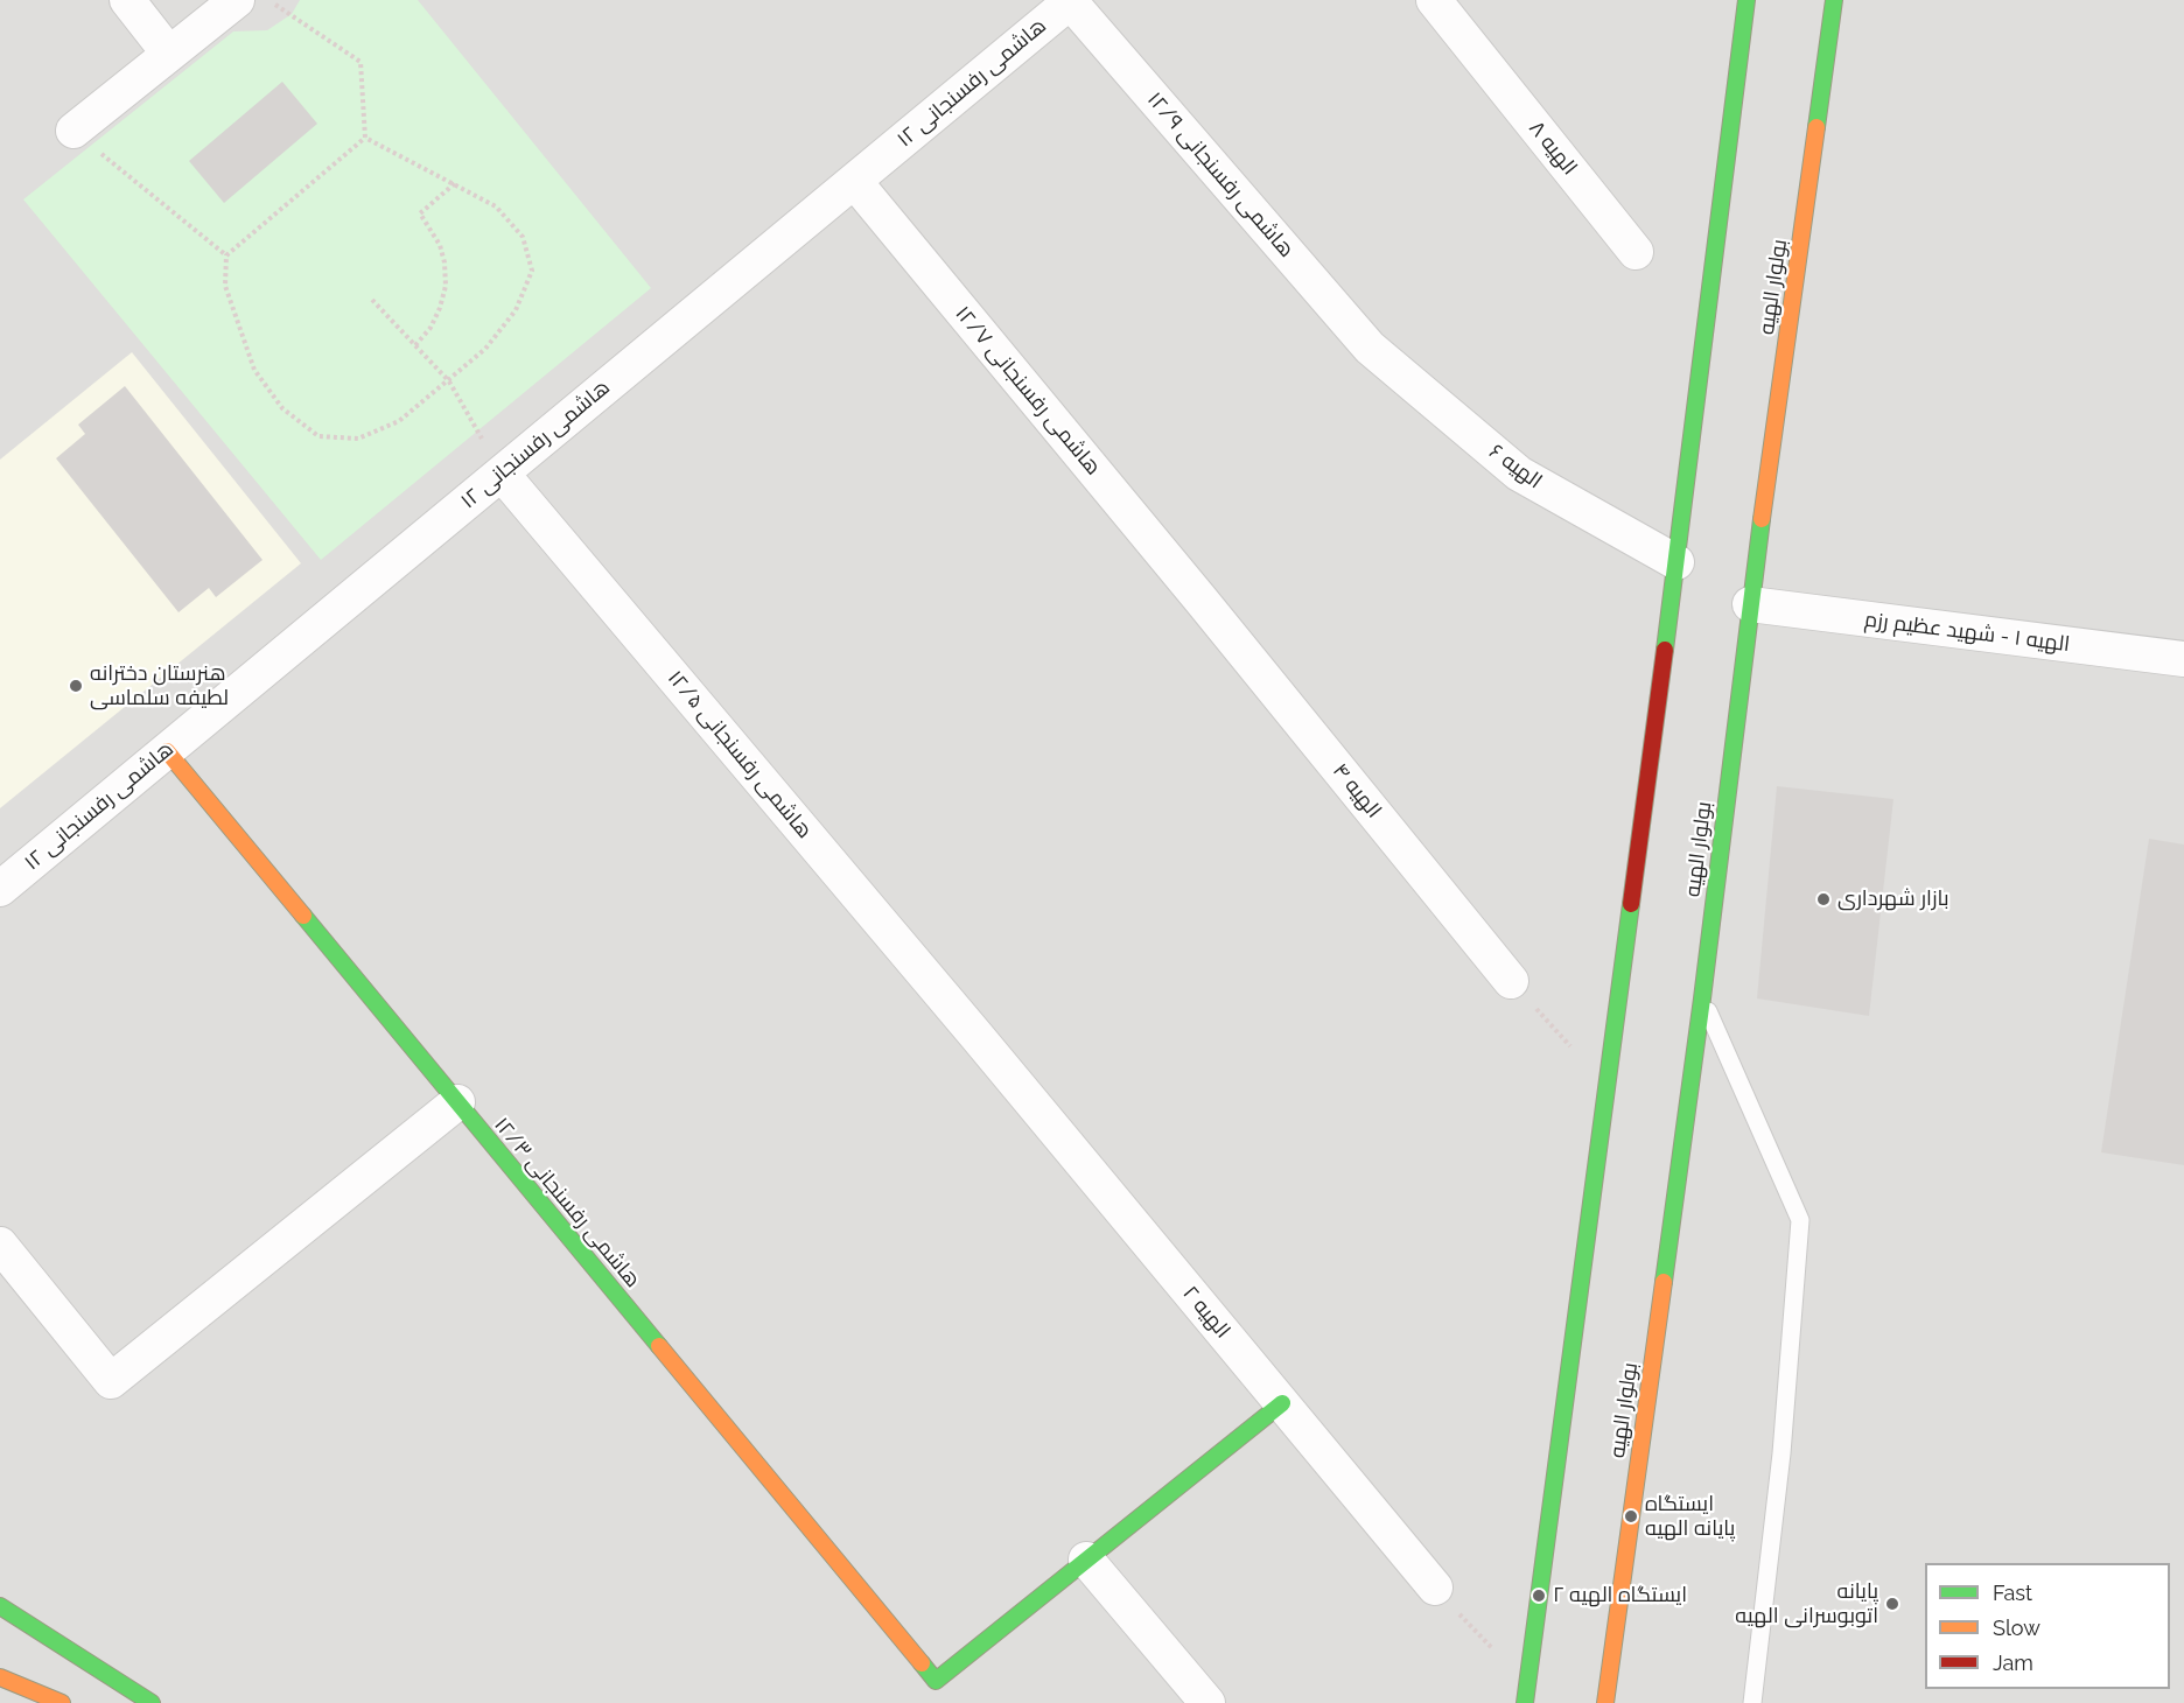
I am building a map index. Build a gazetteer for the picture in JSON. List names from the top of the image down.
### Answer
{
  "streets": {
    "main road": ["بولوار الهیه", "هاشمی رفسنجانی ۱۲/۳"],
    "street": [
      "هاشمی رفسنجانی ۱۲",
      "الهیه ۸",
      "هاشمی رفسنجانی ۱۲/۹",
      "هاشمی رفسنجانی ۱۲/۷",
      "الهیه ۶",
      "الهیه ۱ - شهید عظیم رزم",
      "هاشمی رفسنجانی ۱۲/۵",
      "الهیه ۴",
      "الهیه ۲"
    ]
  },
  "crossings": [
    ["هاشمی رفسنجانی ۱۲", "هاشمی رفسنجانی ۱۲/۹"],
    ["هاشمی رفسنجانی ۱۲", "هاشمی رفسنجانی ۱۲/۷"],
    ["هاشمی رفسنجانی ۱۲", "هاشمی رفسنجانی ۱۲/۵"],
    ["هاشمی رفسنجانی ۱۲", "هاشمی رفسنجانی ۱۲/۳"],
    ["هاشمی رفسنجانی ۱۲/۹", "الهیه ۶"],
    ["بولوار الهیه", "الهیه ۱ - شهید عظیم رزم"],
    ["هاشمی رفسنجانی ۱۲/۷", "الهیه ۴"],
    ["هاشمی رفسنجانی ۱۲/۵", "الهیه ۲"]
  ],
  "places": [
    "هنرستان دخترانه لطیفه سلماسی",
    "بازار شهرداری",
    "ایستگاه پایانه الهیه",
    "ایستگاه الهیه ۲",
    "پایانه اتوبوسرانی الهیه"
  ],
  "legend": ["Fast", "Slow", "Jam"]
}
